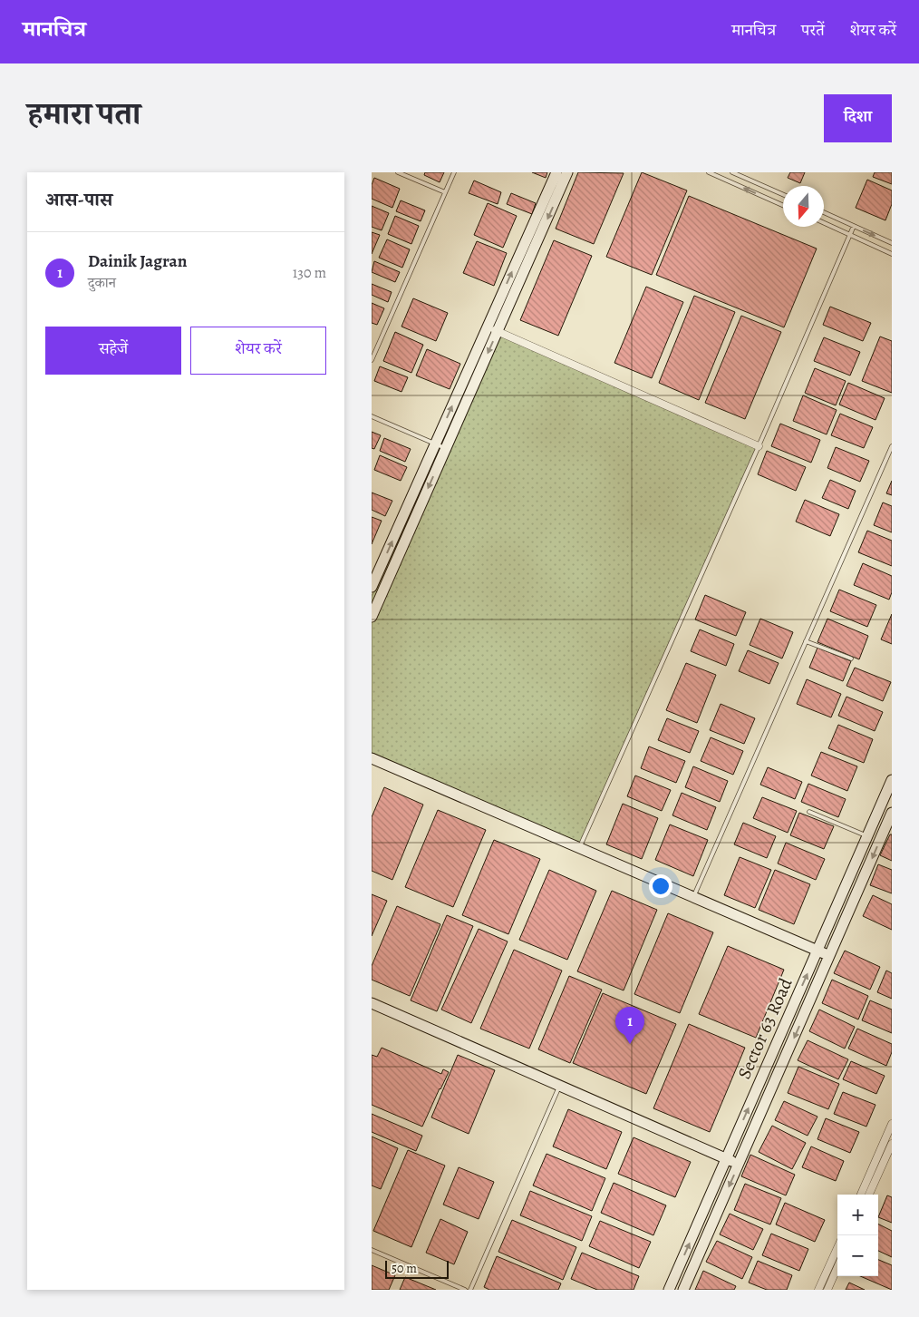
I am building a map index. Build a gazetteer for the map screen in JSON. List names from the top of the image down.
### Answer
{
  "streets": {
    "street": ["Sector 63 Road"]
  },
  "scale_bar": "50 m",
  "north": "bottom",
  "page": {
    "header": "मानचित्र",
    "nav": ["मानचित्र", "परतें", "शेयर करें"],
    "title": "हमारा पता",
    "buttons": [
      "दिशा",
      ["सहेजें", "शेयर करें"]
    ],
    "heading": "आस-पास",
    "list": [
      {
        "mark": "1",
        "name": "Dainik Jagran",
        "note": "दुकान",
        "value": "130 m"
      }
    ],
    "pins": "1",
    "map_buttons": ["+", "−"],
    "scale": "50 m"
  }
}
